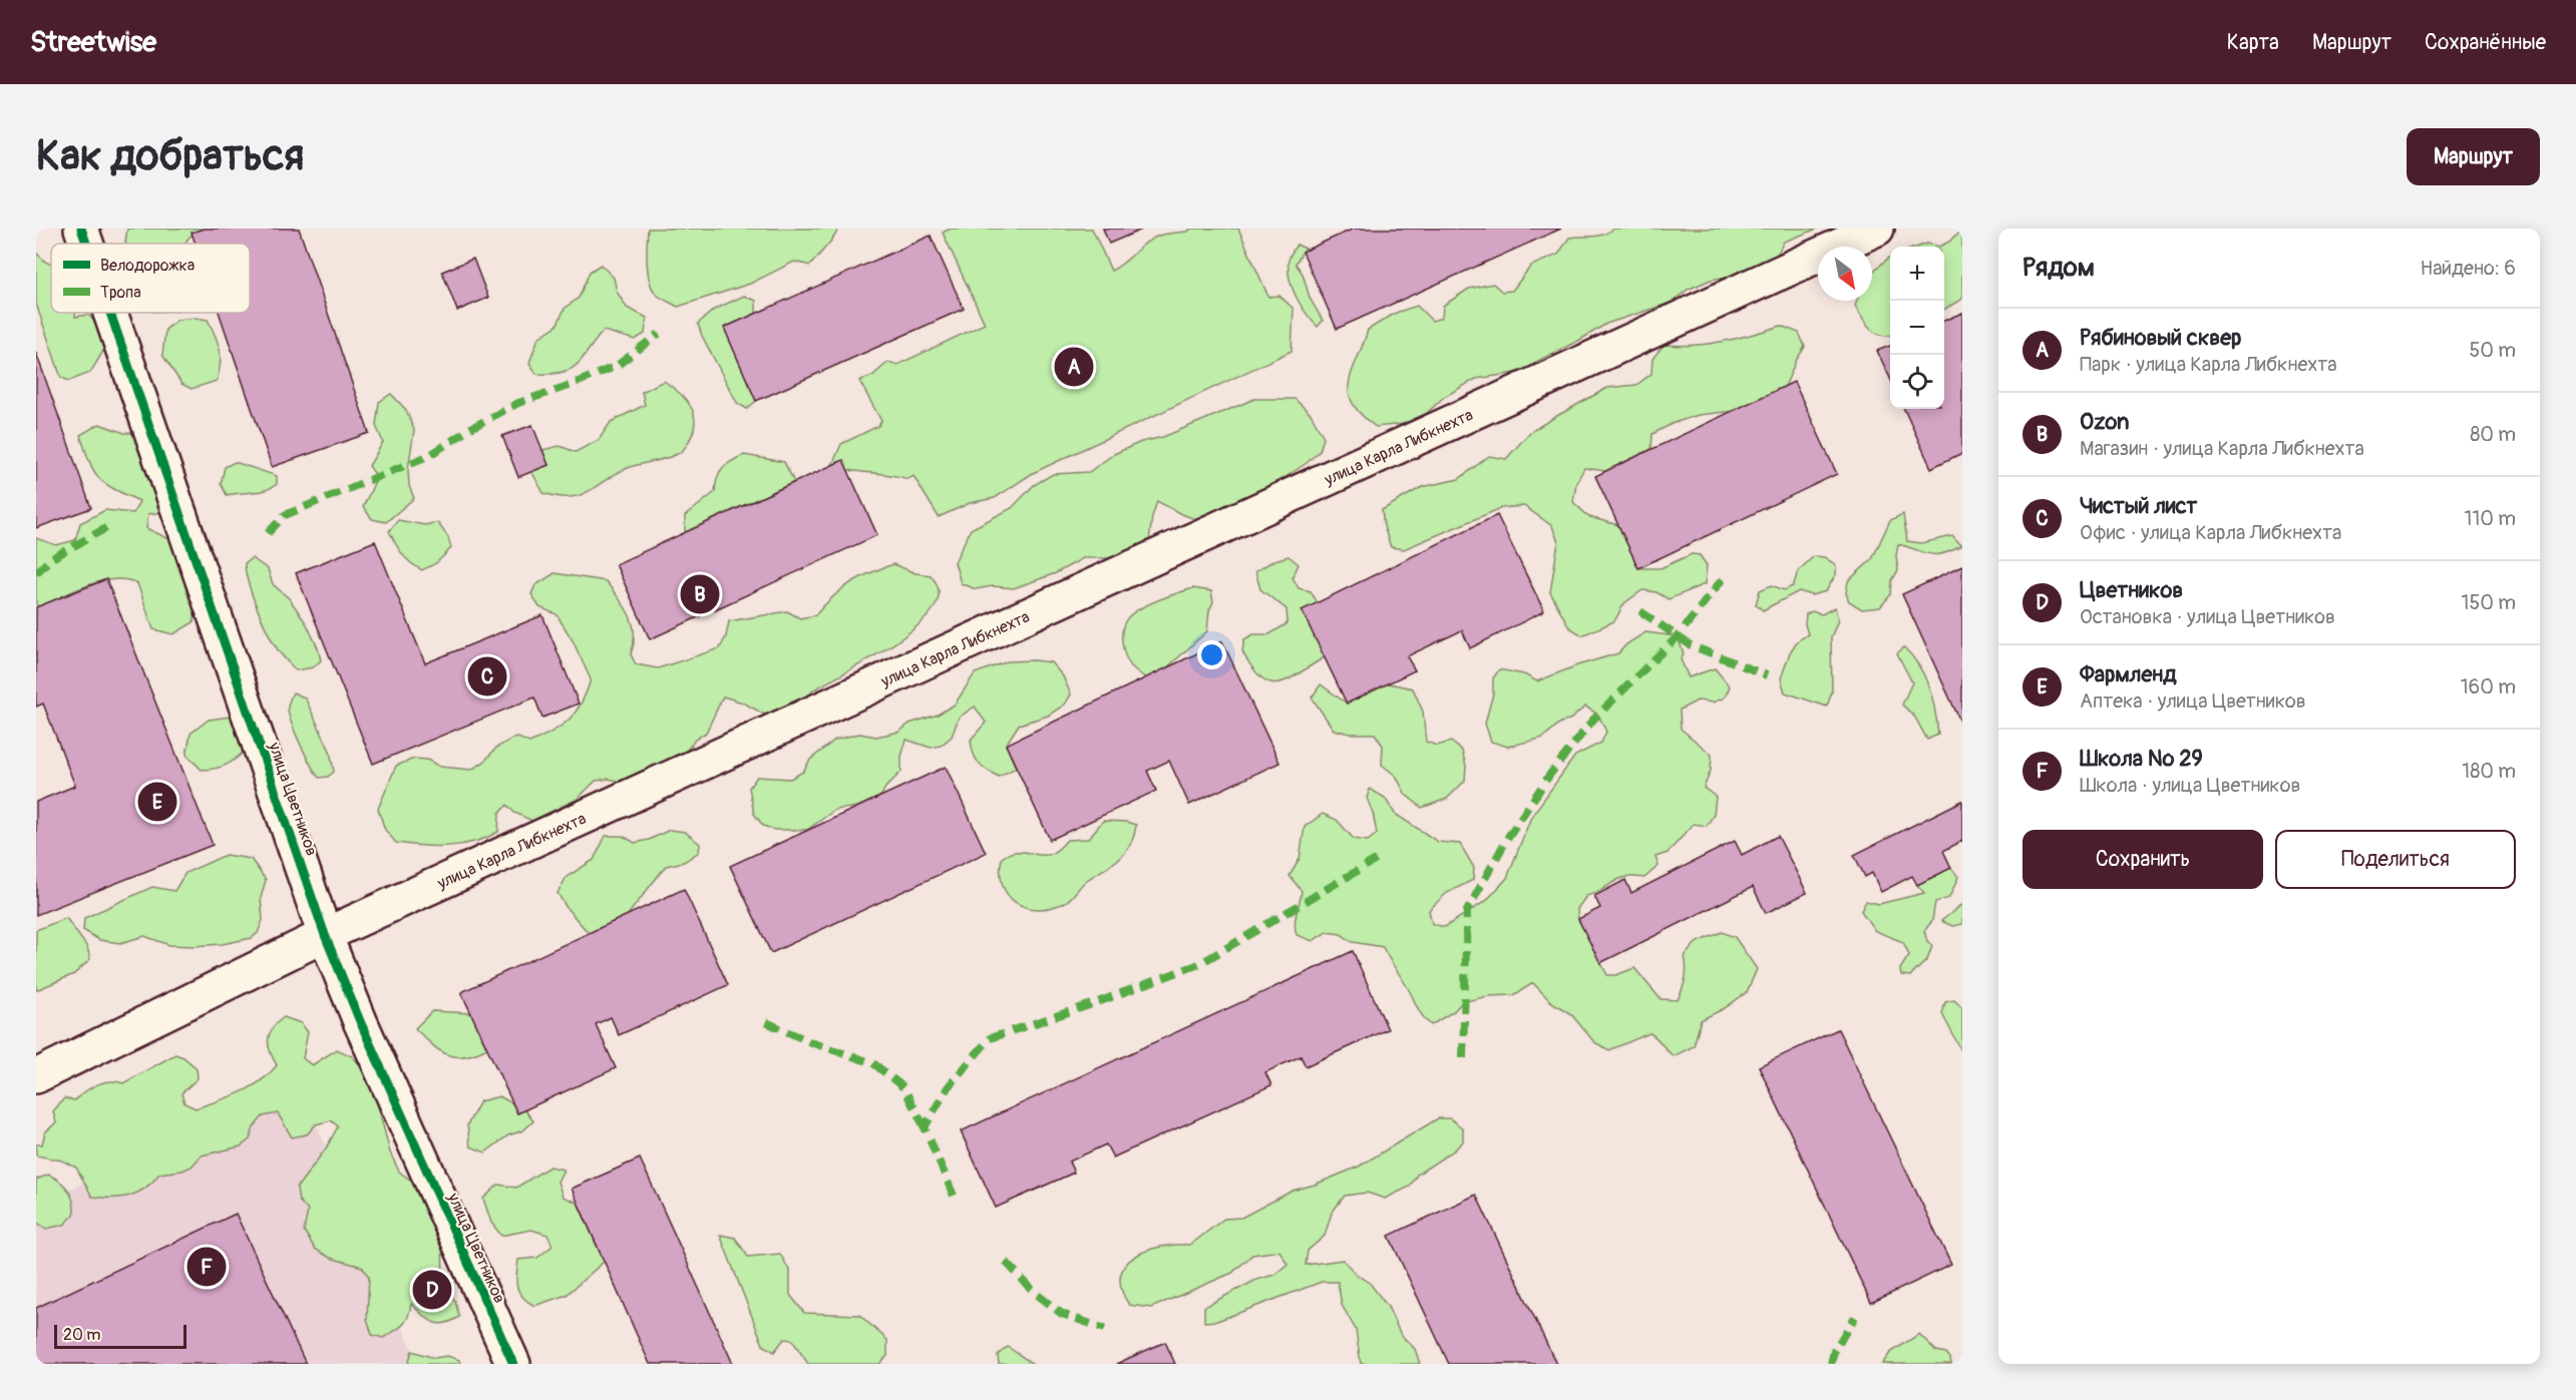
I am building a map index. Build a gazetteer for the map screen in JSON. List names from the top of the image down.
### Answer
{
  "streets": {
    "main road": ["улица Карла Либкнехта", "улица Цветников"]
  },
  "crossings": [
    ["улица Карла Либкнехта", "улица Цветников"]
  ],
  "legend": ["Велодорожка", "Тропа"],
  "scale_bar": "20 m",
  "north": "bottom right",
  "page": {
    "header": "Streetwise",
    "nav": ["Карта", "Маршрут", "Сохранённые"],
    "buttons": [
      "Маршрут",
      ["Сохранить", "Поделиться"]
    ],
    "title": "Как добраться",
    "heading": ["Рядом", "Найдено: 6"],
    "map_buttons": ["+", "−"],
    "list": [
      {
        "mark": "A",
        "name": "Рябиновый сквер",
        "note": "Парк · улица Карла Либкнехта",
        "value": "50 m"
      },
      {
        "mark": "B",
        "name": "Ozon",
        "note": "Магазин · улица Карла Либкнехта",
        "value": "80 m"
      },
      {
        "mark": "C",
        "name": "Чистый лист",
        "note": "Офис · улица Карла Либкнехта",
        "value": "110 m"
      },
      {
        "mark": "D",
        "name": "Цветников",
        "note": "Остановка · улица Цветников",
        "value": "150 m"
      },
      {
        "mark": "E",
        "name": "Фармленд",
        "note": "Аптека · улица Цветников",
        "value": "160 m"
      },
      {
        "mark": "F",
        "name": "Школа № 29",
        "note": "Школа · улица Цветников",
        "value": "180 m"
      }
    ],
    "pins": [
      "A",
      "B",
      "C",
      "E",
      "F",
      "D"
    ],
    "scale": "20 m"
  }
}
